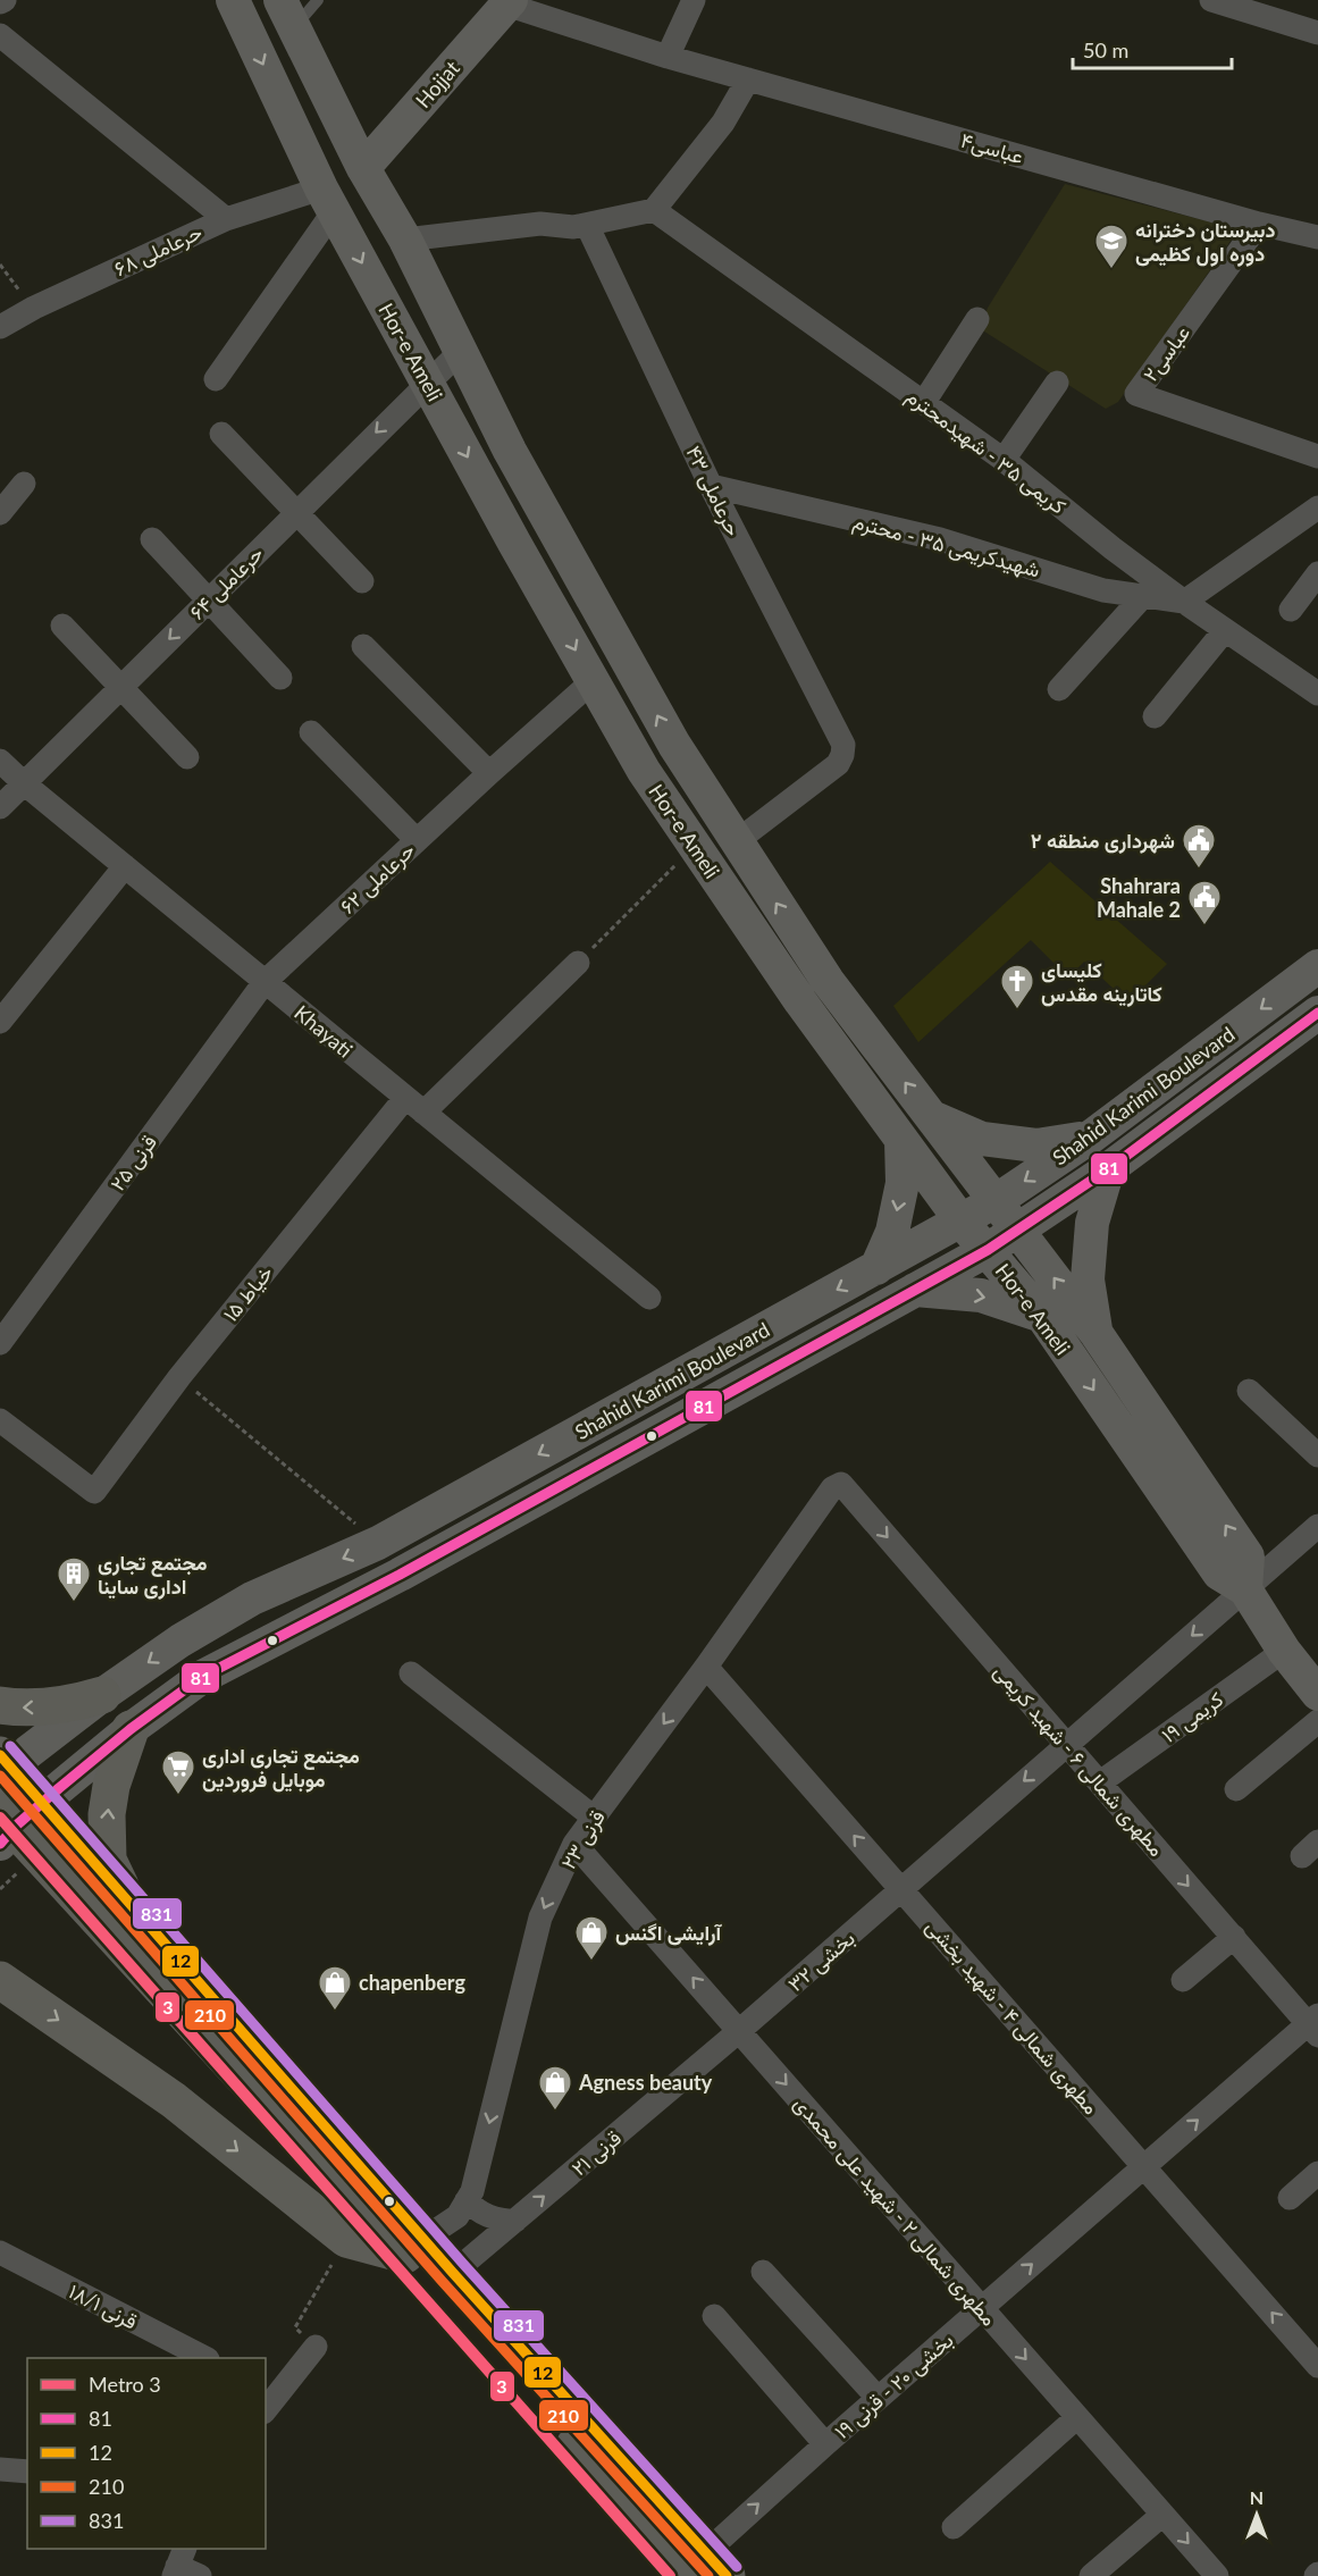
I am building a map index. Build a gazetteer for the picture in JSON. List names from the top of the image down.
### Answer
{
  "streets": {
    "main road": ["Hojjat", "Hor-e Ameli", "Shahid Karimi Boulevard"],
    "street": [
      "عباسی۴",
      "حرعاملی ۶۸",
      "عباسی۲",
      "کریمی ۳۵ - شهیدمحترم",
      "حرعاملی ۴۳",
      "شهیدکریمی ۳۵ - محترم",
      "حرعاملی ۶۴",
      "حرعاملی ۶۲",
      "Khayati",
      "قرنی ۲۵",
      "خیاط ۱۵",
      "کریمی ۱۹",
      "مطهری شمالی ۶ - شهید کریمی",
      "قرنی ۲۳",
      "بخشی ۳۲",
      "مطهری شمالی ۴ - شهید بخشی",
      "قرنی ۲۱",
      "مطهری شمالی ۲ - شهید علی محمدی",
      "قرنی ۱۸/۱",
      "بخشی ۲۰ - قرنی ۱۹"
    ]
  },
  "crossings": [
    ["Hojjat", "عباسی۴"],
    ["Hojjat", "Hor-e Ameli"],
    ["عباسی۴", "عباسی۲"],
    ["حرعاملی ۶۸", "Hor-e Ameli"],
    ["Hor-e Ameli", "حرعاملی ۴۳"],
    ["Hor-e Ameli", "حرعاملی ۶۴"],
    ["Hor-e Ameli", "حرعاملی ۶۲"],
    ["Hor-e Ameli", "Shahid Karimi Boulevard"],
    ["Hor-e Ameli", "کریمی ۱۹"],
    ["Hor-e Ameli", "بخشی ۳۲"],
    ["کریمی ۳۵ - شهیدمحترم", "شهیدکریمی ۳۵ - محترم"],
    ["حرعاملی ۴۳", "شهیدکریمی ۳۵ - محترم"],
    ["حرعاملی ۶۴", "Khayati"],
    ["حرعاملی ۶۲", "Khayati"],
    ["حرعاملی ۶۲", "قرنی ۲۵"],
    ["Khayati", "قرنی ۲۵"],
    ["Khayati", "خیاط ۱۵"],
    ["کریمی ۱۹", "مطهری شمالی ۶ - شهید کریمی"],
    ["مطهری شمالی ۶ - شهید کریمی", "قرنی ۲۳"],
    ["مطهری شمالی ۶ - شهید کریمی", "بخشی ۳۲"],
    ["مطهری شمالی ۶ - شهید کریمی", "بخشی ۲۰ - قرنی ۱۹"],
    ["قرنی ۲۳", "مطهری شمالی ۴ - شهید بخشی"],
    ["قرنی ۲۳", "مطهری شمالی ۲ - شهید علی محمدی"],
    ["بخشی ۳۲", "مطهری شمالی ۴ - شهید بخشی"],
    ["بخشی ۳۲", "قرنی ۲۱"],
    ["بخشی ۳۲", "مطهری شمالی ۲ - شهید علی محمدی"],
    ["مطهری شمالی ۴ - شهید بخشی", "بخشی ۲۰ - قرنی ۱۹"],
    ["قرنی ۲۱", "مطهری شمالی ۲ - شهید علی محمدی"],
    ["مطهری شمالی ۲ - شهید علی محمدی", "بخشی ۲۰ - قرنی ۱۹"]
  ],
  "one_way": [
    "مطهری شمالی ۶ - شهید کریمی",
    "قرنی ۲۳",
    "بخشی ۳۲",
    "مطهری شمالی ۴ - شهید بخشی",
    "قرنی ۲۱",
    "بخشی ۲۰ - قرنی ۱۹"
  ],
  "places": {
    "school or university": ["دبیرستان دخترانه دوره اول کظیمی"],
    "public building": ["شهرداری منطقه ۲", "Shahrara Mahale 2"],
    "church": ["کلیسای کاتارینه مقدس"],
    "building": ["مجتمع تجاری اداری ساینا"],
    "supermarket": ["مجتمع تجاری اداری موبایل فروردین"],
    "shop": ["آرایشی اگنس", "chapenberg", "Agness beauty"]
  },
  "lines": [
    "transit line 81",
    "transit line 831",
    "transit line 12",
    "transit line 210",
    "metro line 3"
  ],
  "legend": [
    "Metro 3",
    "81",
    "12",
    "210",
    "831"
  ],
  "scale_bar": "50 m",
  "north": "top"
}
